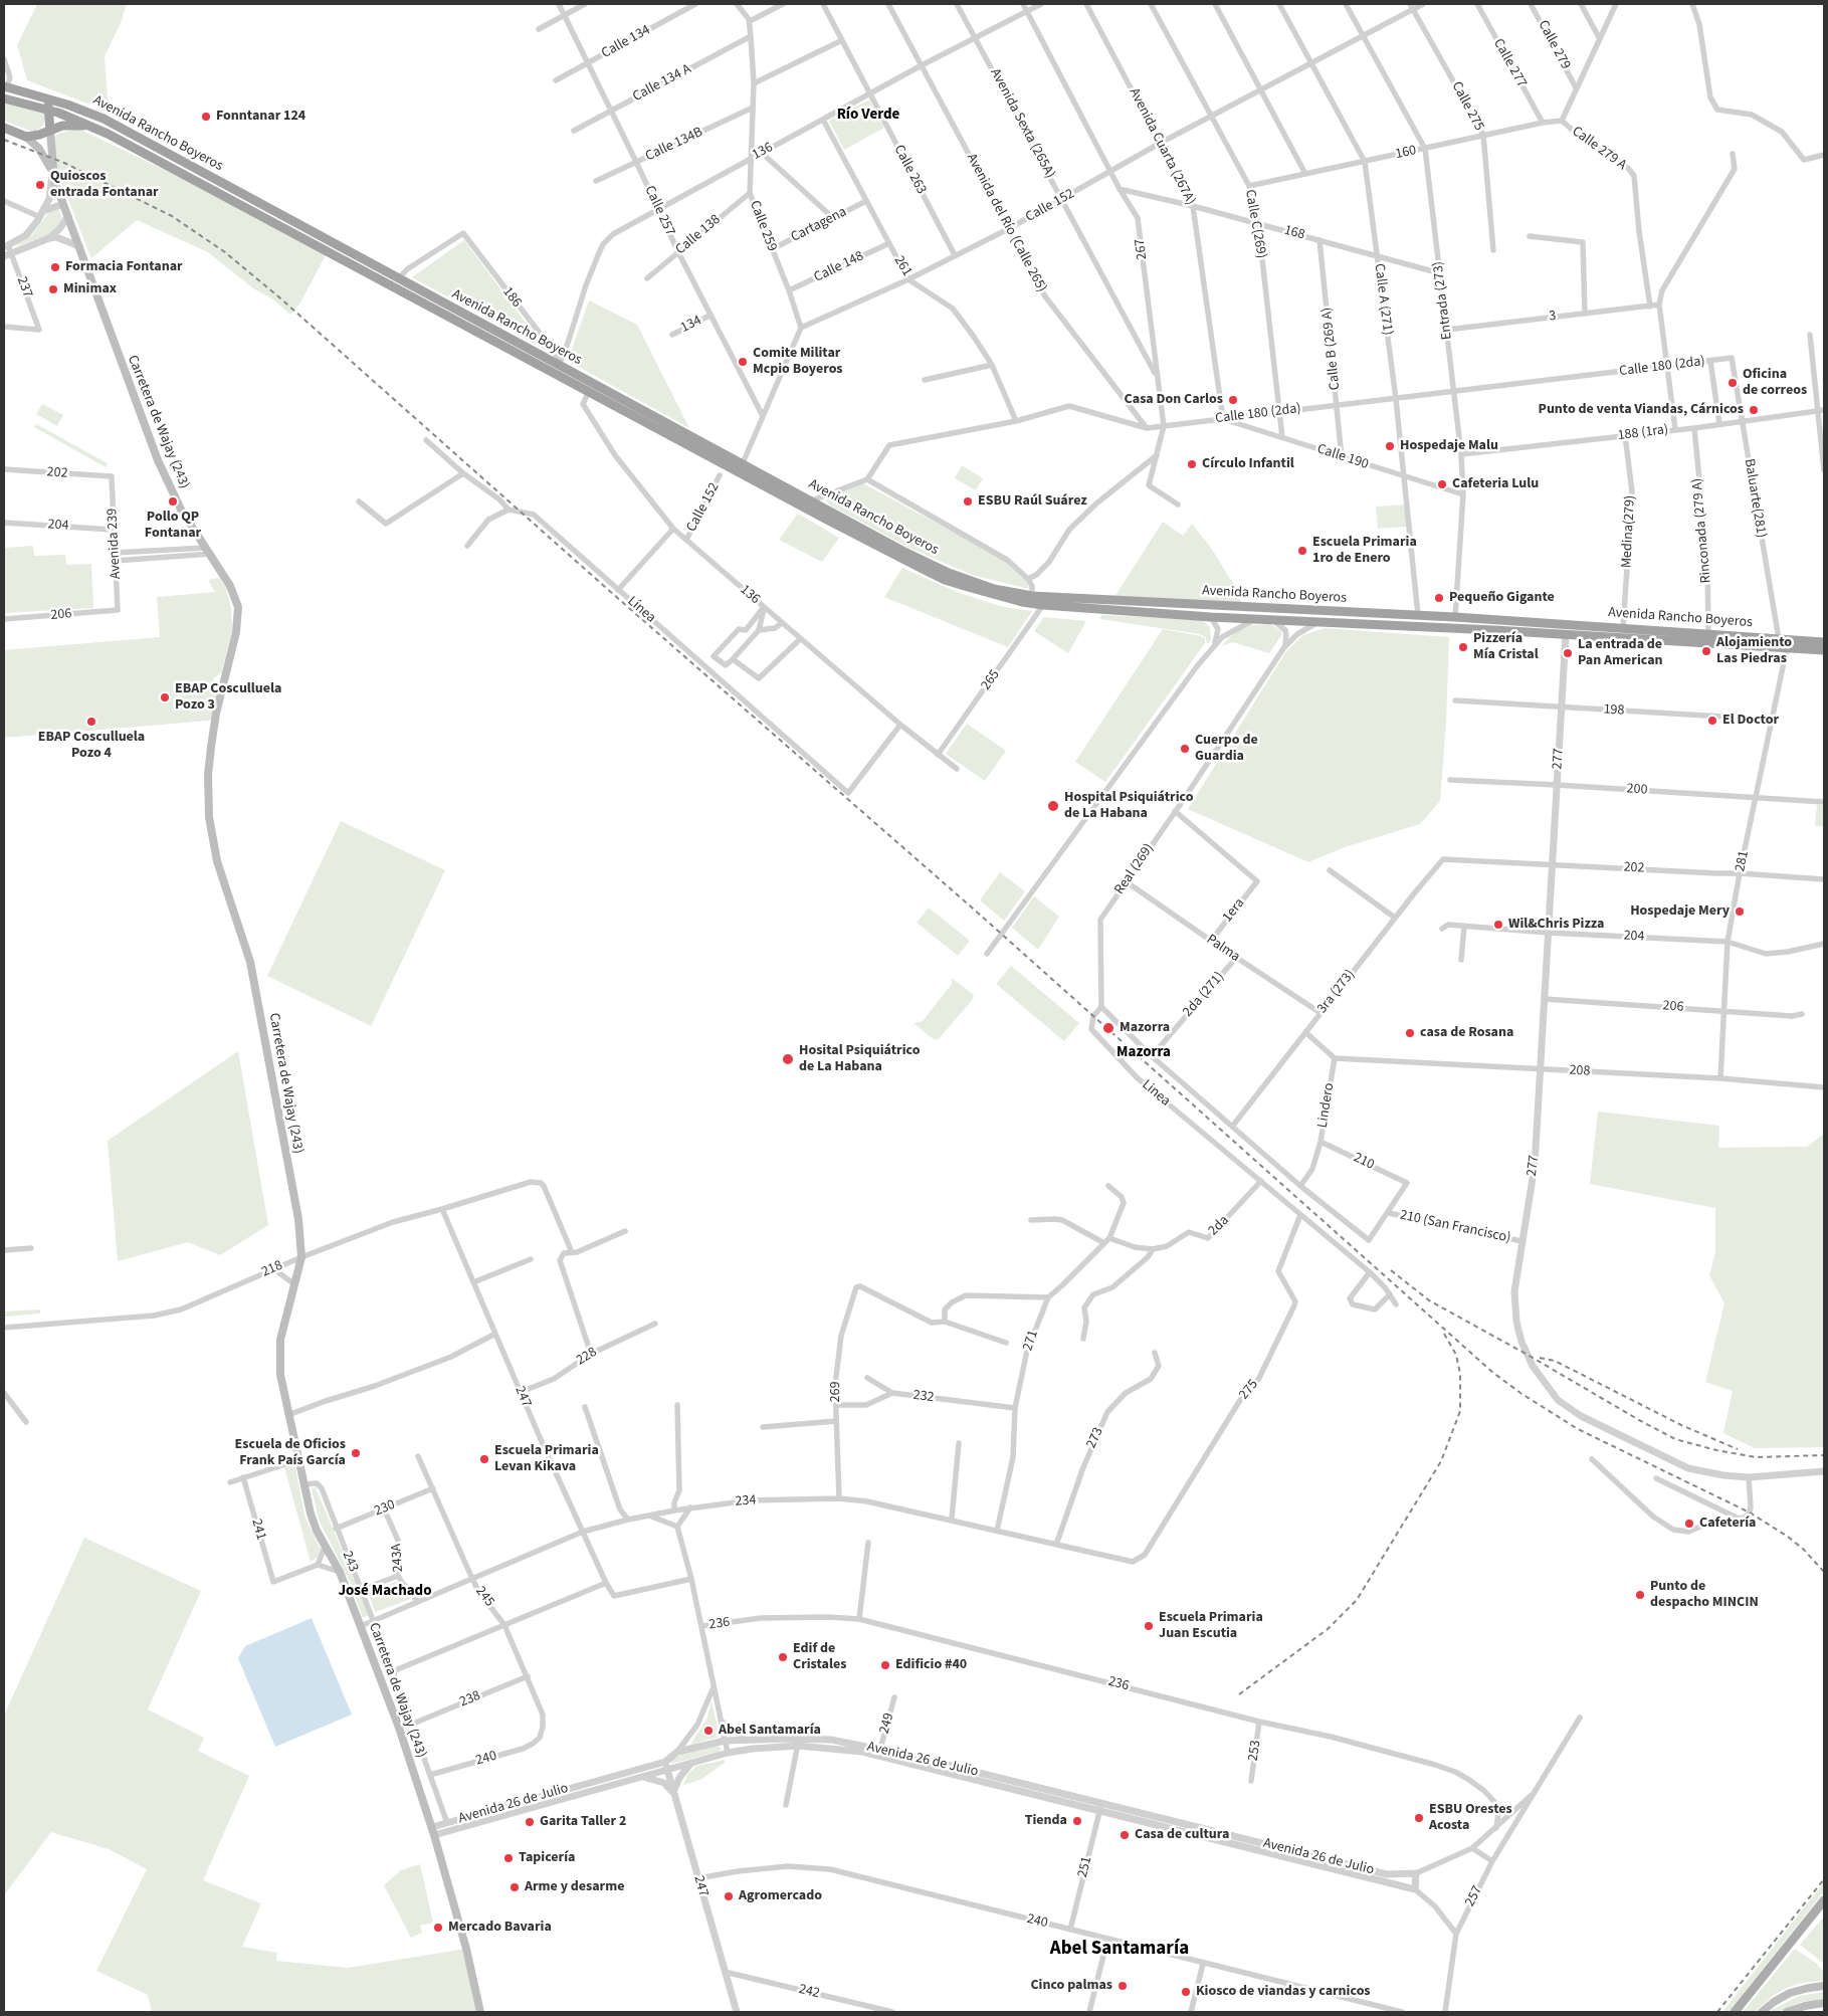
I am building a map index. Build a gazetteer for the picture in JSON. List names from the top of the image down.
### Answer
{
  "streets": {
    "highway": ["Avenida Rancho Boyeros"],
    "main road": ["Carretera de Wajay (243)"],
    "street": [
      "Calle 134",
      "Calle 279",
      "Calle 277",
      "Calle 134 A",
      "Calle 275",
      "Avenida Sexta (265A)",
      "Calle 134B",
      "Avenida Cuarta (267A)",
      "Calle 279 A",
      "136",
      "160",
      "Calle 263",
      "Calle 152",
      "Calle 257",
      "Avenida del Río (Calle 265)",
      "Calle C(269)",
      "Cartagena",
      "Calle 259",
      "168",
      "Calle 138",
      "267",
      "261",
      "Calle 148",
      "237",
      "186",
      "Calle A (271)",
      "Entrada (273)",
      "3",
      "134",
      "Calle B (269 A)",
      "Calle 180 (2da)",
      "188 (1ra)",
      "Calle 190",
      "202",
      "Baluarte(281)",
      "204",
      "Rinconada (279 A)",
      "Medina(279)",
      "Avenida 239",
      "Línea",
      "206",
      "265",
      "198",
      "277",
      "200",
      "281",
      "Real (269)",
      "1era",
      "Palma",
      "3ra (273)",
      "2da (271)",
      "208",
      "Linea",
      "Lindero",
      "210",
      "2da",
      "210 (San Francisco)",
      "218",
      "271",
      "228",
      "275",
      "269",
      "247",
      "232",
      "273",
      "234",
      "230",
      "241",
      "243A",
      "243",
      "245",
      "236",
      "238",
      "249",
      "253",
      "240",
      "Avenida 26 de Julio",
      "251",
      "257",
      "242"
    ]
  },
  "crossings": [
    ["Calle 134", "Calle 257"],
    ["Calle 279", "Calle 279 A"],
    ["Calle 277", "160"],
    ["Calle 134 A", "Calle 257"],
    ["Calle 134 A", "Calle 259"],
    ["Calle 275", "160"],
    ["Calle 275", "Calle 152"],
    ["Avenida Sexta (265A)", "136"],
    ["Avenida Sexta (265A)", "Calle 152"],
    ["Avenida Sexta (265A)", "267"],
    ["Avenida Rancho Boyeros", "136"],
    ["Avenida Rancho Boyeros", "186"],
    ["Avenida Rancho Boyeros", "Calle A (271)"],
    ["Avenida Rancho Boyeros", "Entrada (273)"],
    ["Avenida Rancho Boyeros", "Baluarte(281)"],
    ["Avenida Rancho Boyeros", "Rinconada (279 A)"],
    ["Avenida Rancho Boyeros", "Medina(279)"],
    ["Avenida Rancho Boyeros", "265"],
    ["Avenida Rancho Boyeros", "277"],
    ["Avenida Rancho Boyeros", "281"],
    ["Avenida Rancho Boyeros", "Real (269)"],
    ["Calle 134B", "Calle 257"],
    ["Calle 134B", "Calle 259"],
    ["Avenida Cuarta (267A)", "Calle 152"],
    ["Avenida Cuarta (267A)", "168"],
    ["Avenida Cuarta (267A)", "Calle 180 (2da)"],
    ["Avenida Cuarta (267A)", "Calle 190"],
    ["Calle 279 A", "160"],
    ["Calle 279 A", "3"],
    ["136", "Calle 263"],
    ["136", "Calle 152"],
    ["136", "Calle 257"],
    ["136", "Avenida del Río (Calle 265)"],
    ["136", "Calle 259"],
    ["136", "267"],
    ["136", "261"],
    ["136", "186"],
    ["136", "Línea"],
    ["136", "265"],
    ["160", "Calle C(269)"],
    ["160", "Calle A (271)"],
    ["160", "Entrada (273)"],
    ["Calle 263", "Calle 152"],
    ["Calle 152", "Avenida del Río (Calle 265)"],
    ["Calle 152", "Calle C(269)"],
    ["Calle 152", "Calle 259"],
    ["Calle 152", "267"],
    ["Calle 152", "261"],
    ["Calle 152", "Calle A (271)"],
    ["Calle 152", "Entrada (273)"],
    ["Calle 152", "Línea"],
    ["Calle 257", "Calle 138"],
    ["Calle 257", "134"],
    ["Avenida del Río (Calle 265)", "Calle 180 (2da)"],
    ["Calle C(269)", "168"],
    ["Calle C(269)", "Calle 180 (2da)"],
    ["Calle C(269)", "Calle 190"],
    ["Cartagena", "Calle 259"],
    ["Cartagena", "261"],
    ["Calle 259", "Calle 138"],
    ["Calle 259", "Calle 148"],
    ["168", "267"],
    ["168", "Calle A (271)"],
    ["168", "Entrada (273)"],
    ["168", "Calle B (269 A)"],
    ["267", "Calle 180 (2da)"],
    ["261", "Calle 148"],
    ["261", "Calle 180 (2da)"],
    ["Calle A (271)", "Calle 180 (2da)"],
    ["Calle A (271)", "Calle 190"],
    ["Entrada (273)", "3"],
    ["Entrada (273)", "Calle 180 (2da)"],
    ["Entrada (273)", "188 (1ra)"],
    ["Entrada (273)", "Calle 190"],
    ["Calle B (269 A)", "Calle 180 (2da)"],
    ["Calle B (269 A)", "Calle 190"],
    ["Calle 180 (2da)", "Calle 190"],
    ["Calle 180 (2da)", "Baluarte(281)"],
    ["Carretera de Wajay (243)", "218"],
    ["Carretera de Wajay (243)", "234"],
    ["Carretera de Wajay (243)", "243"],
    ["Carretera de Wajay (243)", "Avenida 26 de Julio"],
    ["188 (1ra)", "Baluarte(281)"],
    ["188 (1ra)", "Rinconada (279 A)"],
    ["188 (1ra)", "Medina(279)"],
    ["202", "Avenida 239"],
    ["202", "277"],
    ["202", "281"],
    ["202", "3ra (273)"],
    ["204", "Avenida 239"],
    ["204", "277"],
    ["204", "281"],
    ["Avenida 239", "206"],
    ["206", "277"],
    ["206", "281"],
    ["198", "277"],
    ["198", "281"],
    ["277", "200"],
    ["277", "208"],
    ["277", "210 (San Francisco)"],
    ["200", "281"],
    ["281", "208"],
    ["Real (269)", "1era"],
    ["Real (269)", "Palma"],
    ["Real (269)", "Linea"],
    ["1era", "Palma"],
    ["Palma", "3ra (273)"],
    ["Palma", "2da (271)"],
    ["3ra (273)", "Linea"],
    ["2da (271)", "Linea"],
    ["208", "Lindero"],
    ["Linea", "Lindero"],
    ["Linea", "210"],
    ["Linea", "2da"],
    ["Linea", "210 (San Francisco)"],
    ["Linea", "275"],
    ["Lindero", "210"],
    ["210", "210 (San Francisco)"],
    ["218", "247"],
    ["271", "232"],
    ["271", "234"],
    ["228", "247"],
    ["275", "234"],
    ["269", "232"],
    ["269", "234"],
    ["247", "234"],
    ["247", "240"],
    ["247", "Avenida 26 de Julio"],
    ["247", "242"],
    ["273", "234"],
    ["234", "243A"],
    ["234", "243"],
    ["234", "245"],
    ["230", "243A"],
    ["230", "243"],
    ["230", "245"],
    ["243", "238"],
    ["243", "240"],
    ["243", "Avenida 26 de Julio"],
    ["245", "238"],
    ["245", "240"],
    ["236", "253"],
    ["236", "257"],
    ["249", "Avenida 26 de Julio"],
    ["240", "251"],
    ["Avenida 26 de Julio", "251"],
    ["Avenida 26 de Julio", "257"]
  ],
  "districts": [
    "Río Verde",
    "Mazorra",
    "José Machado",
    "Abel Santamaría"
  ],
  "places": [
    "Fonntanar 124",
    "Quioscos entrada Fontanar",
    "Formacia Fontanar",
    "Minimax",
    "Comite Militar Mcpio Boyeros",
    "Oficina de correos",
    "Casa Don Carlos",
    "Punto de venta Viandas, Cárnicos",
    "Hospedaje Malu",
    "Círculo Infantil",
    "Cafeteria Lulu",
    "Pollo QP Fontanar",
    "ESBU Raúl Suárez",
    "Escuela Primaria 1ro de Enero",
    "Pequeño Gigante",
    "Pizzería Mía Cristal",
    "Alojamiento Las Piedras",
    "La entrada de Pan American",
    "EBAP Cosculluela Pozo 3",
    "El Doctor",
    "EBAP Cosculluela Pozo 4",
    "Cuerpo de Guardia",
    "Hospital Psiquiátrico de La Habana",
    "Hospedaje Mery",
    "Wil&Chris Pizza",
    "Mazorra",
    "casa de Rosana",
    "Hosital Psiquiátrico de La Habana",
    "Escuela de Oficios Frank País García",
    "Escuela Primaria Levan Kikava",
    "Cafetería",
    "Punto de despacho MINCIN",
    "Escuela Primaria Juan Escutia",
    "Edif de Cristales",
    "Edificio #40",
    "Abel Santamaría",
    "ESBU Orestes Acosta",
    "Tienda",
    "Garita Taller 2",
    "Casa de cultura",
    "Tapicería",
    "Arme y desarme",
    "Agromercado",
    "Mercado Bavaria",
    "Cinco palmas",
    "Kiosco de viandas y carnicos"
  ]
}
